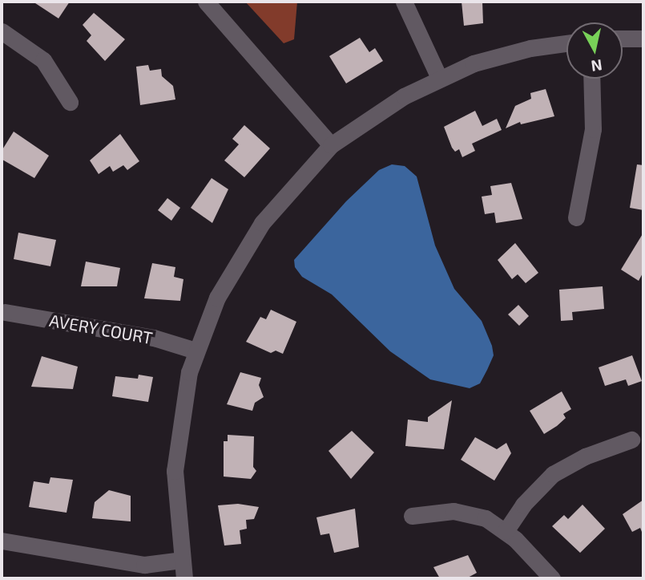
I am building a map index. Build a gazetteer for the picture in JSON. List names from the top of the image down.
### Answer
{
  "streets": {
    "street": ["AVERY COURT"]
  },
  "north": "bottom"
}
